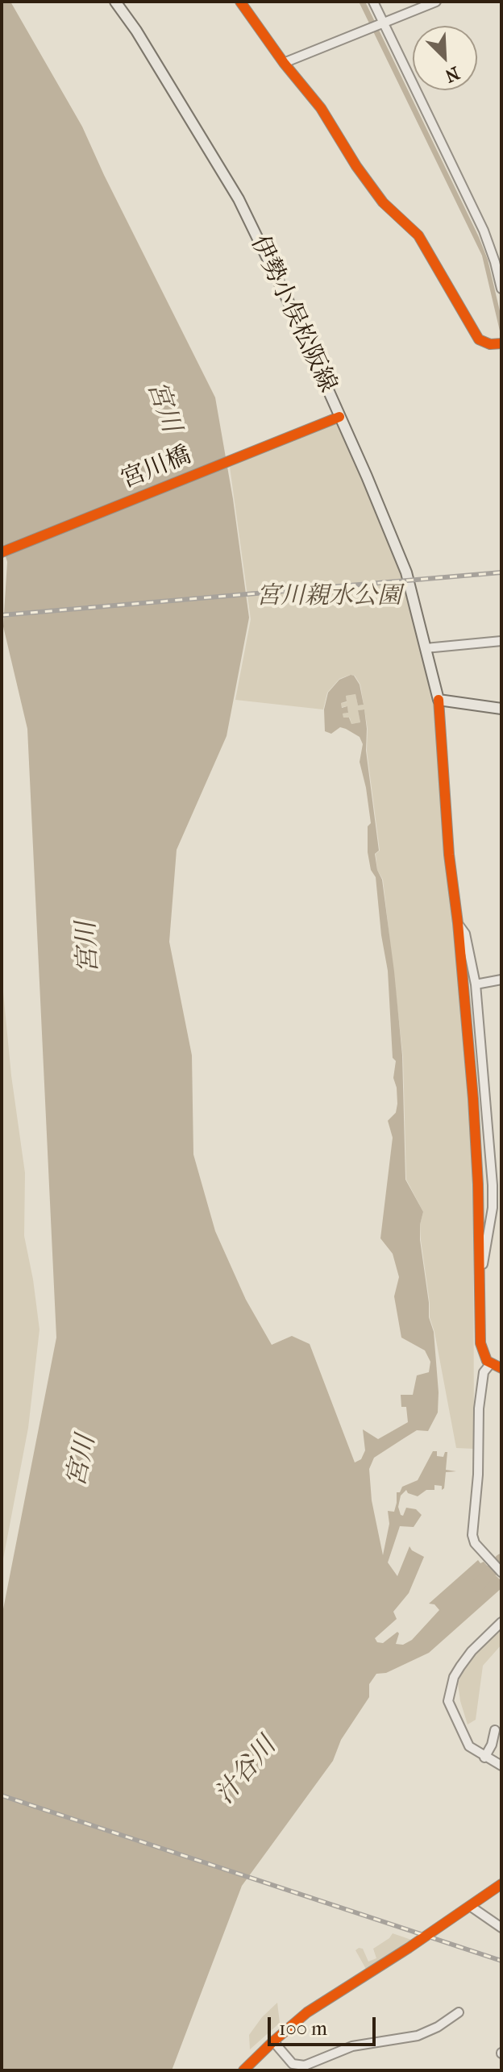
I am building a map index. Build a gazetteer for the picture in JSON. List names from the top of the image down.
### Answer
{
  "streets": {
    "main road": ["伊勢小俣松阪線"],
    "street": ["宮川橋"]
  },
  "crossings": [
    ["伊勢小俣松阪線", "宮川橋"]
  ],
  "water": ["宮川", "汁谷川"],
  "parks": ["宮川親水公園"],
  "scale_bar": "100 m",
  "north": "bottom right"
}
